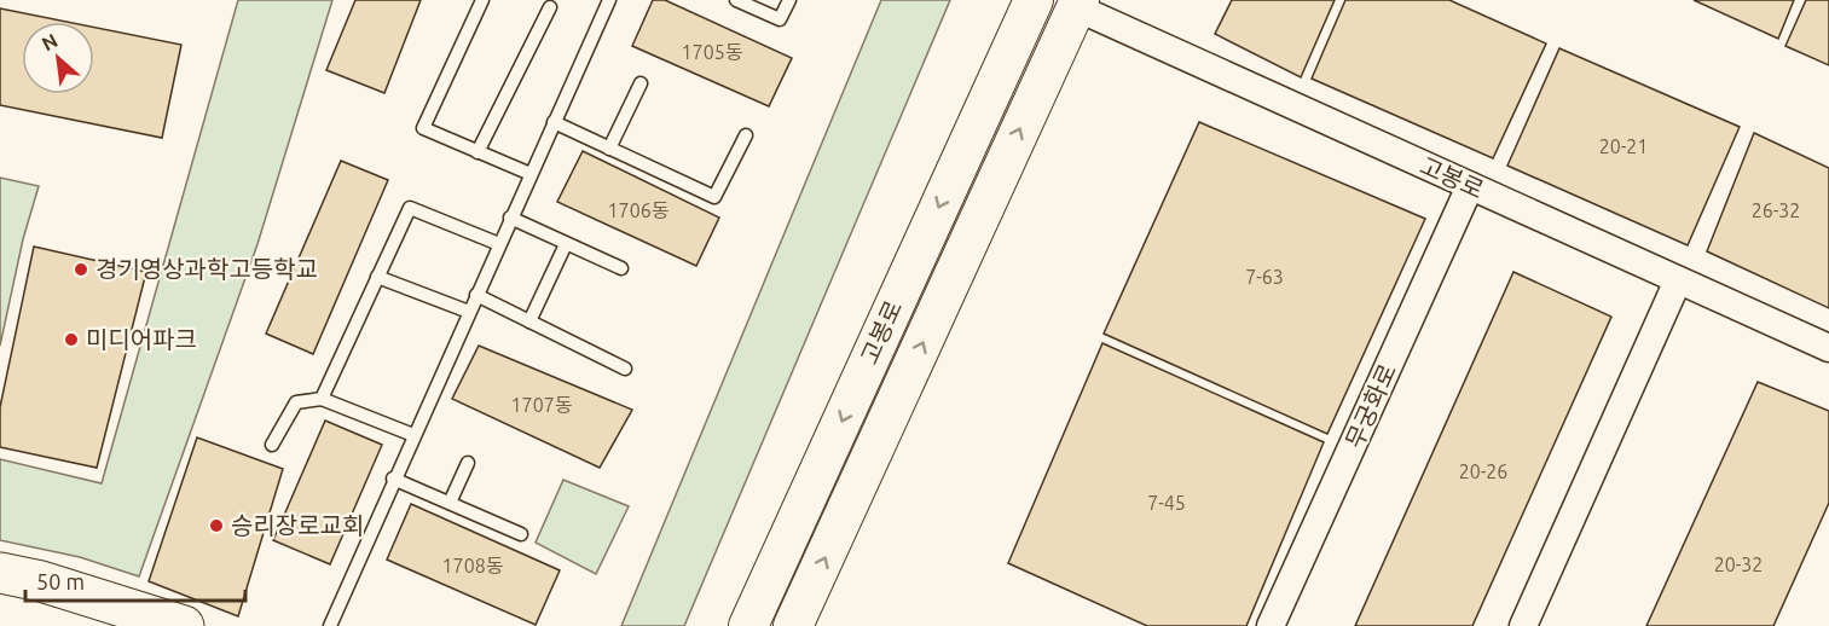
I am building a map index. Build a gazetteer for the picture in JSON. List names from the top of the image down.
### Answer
{
  "streets": {
    "main road": ["고봉로"],
    "street": ["무궁화로"]
  },
  "crossings": [
    ["고봉로", "무궁화로"]
  ],
  "places": ["경기영상과학고등학교", "미디어파크", "승리장로교회"],
  "house_numbers": [
    "1705동",
    "20-21",
    "1706동",
    "26-32",
    "7-63",
    "1707동",
    "20-26",
    "7-45",
    "20-32",
    "1708동"
  ],
  "scale_bar": "50 m",
  "north": "top left"
}
